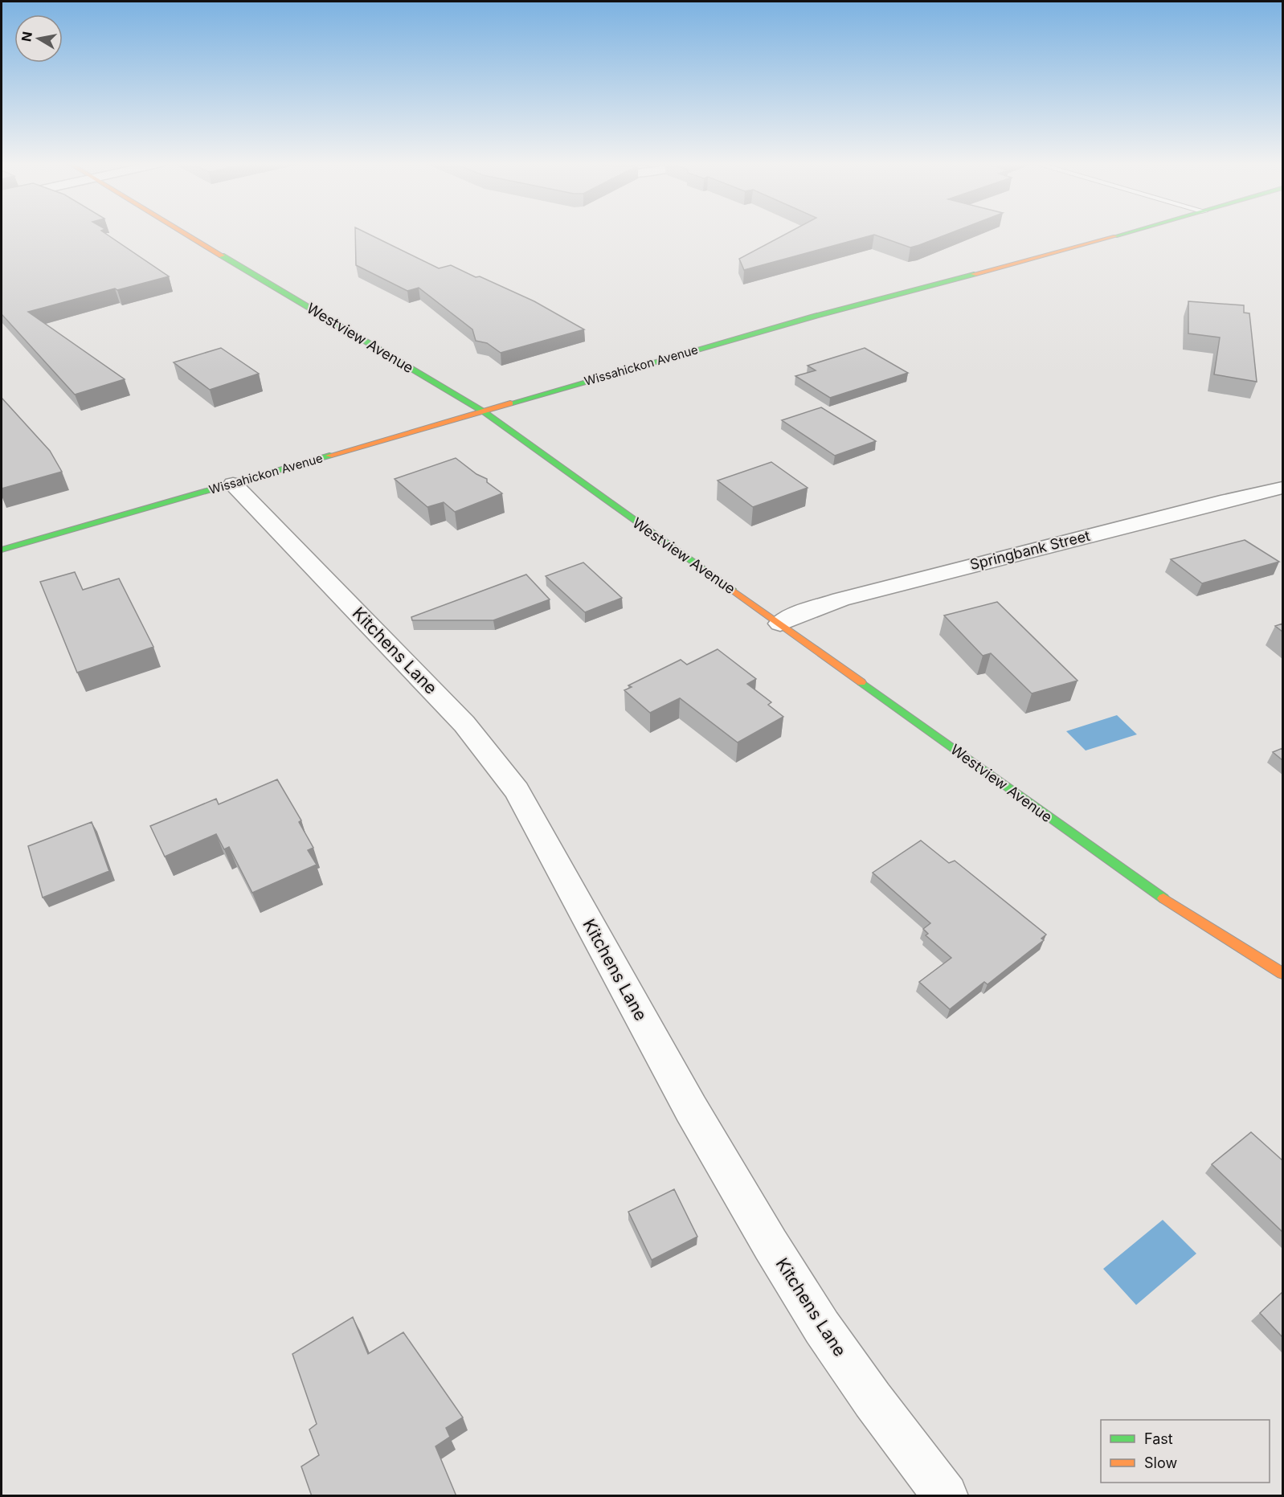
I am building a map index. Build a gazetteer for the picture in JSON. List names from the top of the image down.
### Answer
{
  "streets": {
    "street": [
      "Westview Avenue",
      "Wissahickon Avenue",
      "Springbank Street",
      "Kitchens Lane"
    ]
  },
  "crossings": [
    ["Westview Avenue", "Wissahickon Avenue"],
    ["Westview Avenue", "Springbank Street"],
    ["Wissahickon Avenue", "Kitchens Lane"]
  ],
  "legend": ["Fast", "Slow"],
  "north": "left"
}
